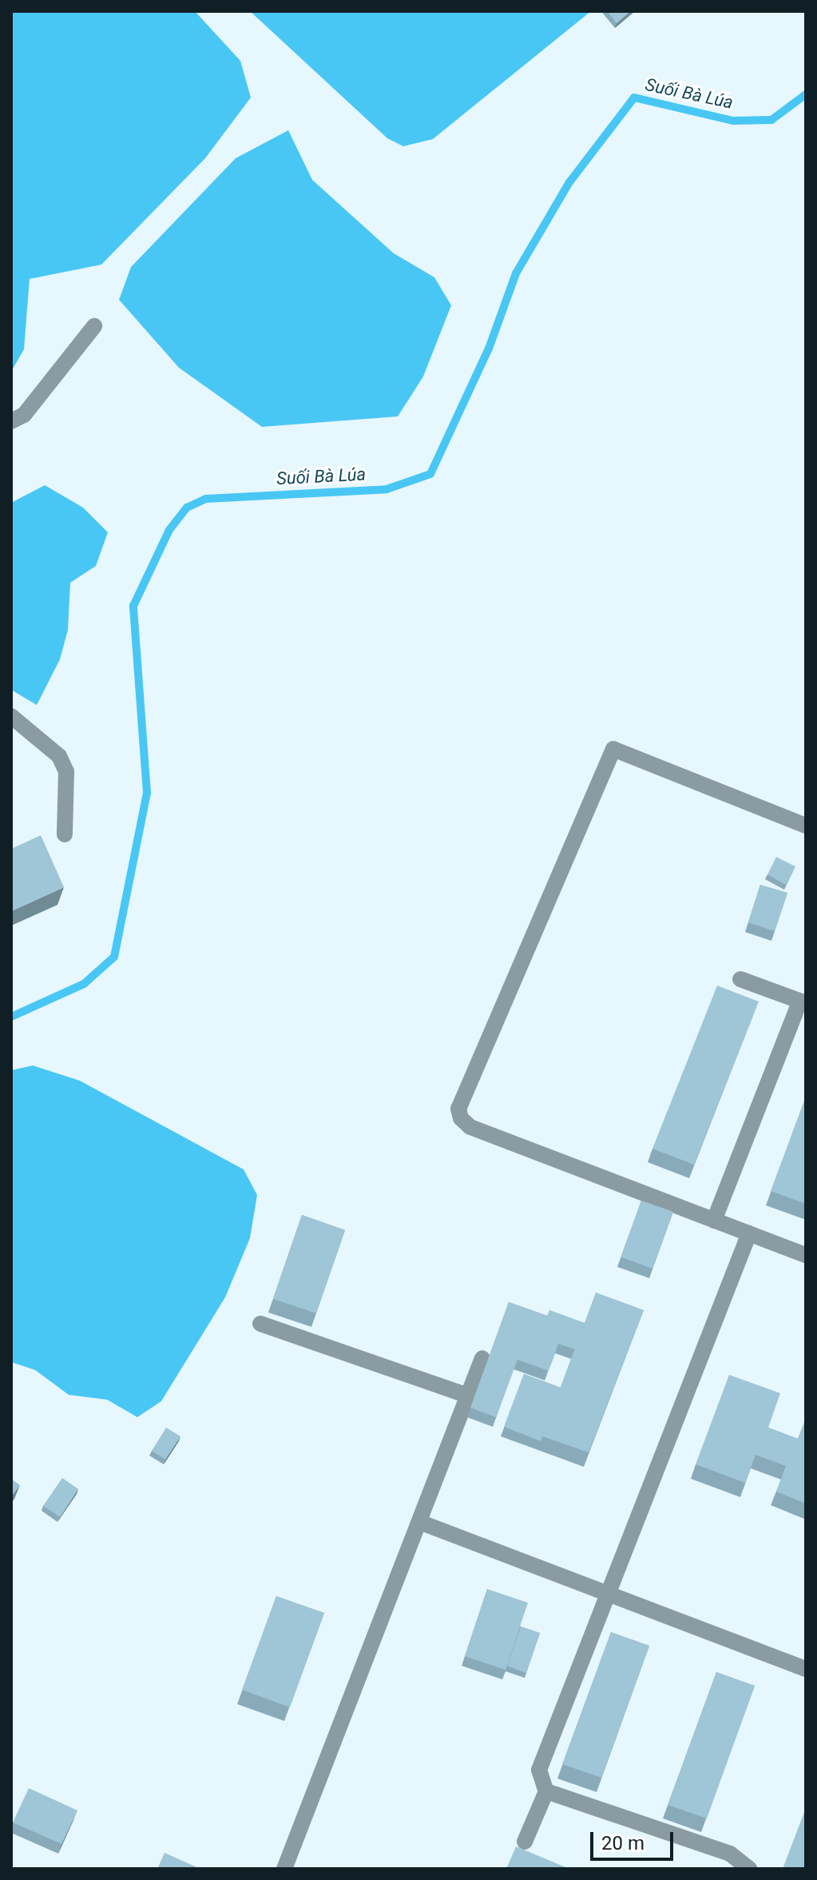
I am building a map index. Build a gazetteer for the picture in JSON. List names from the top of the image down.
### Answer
{
  "water": ["Suối Bà Lúa"],
  "scale_bar": "20 m"
}
